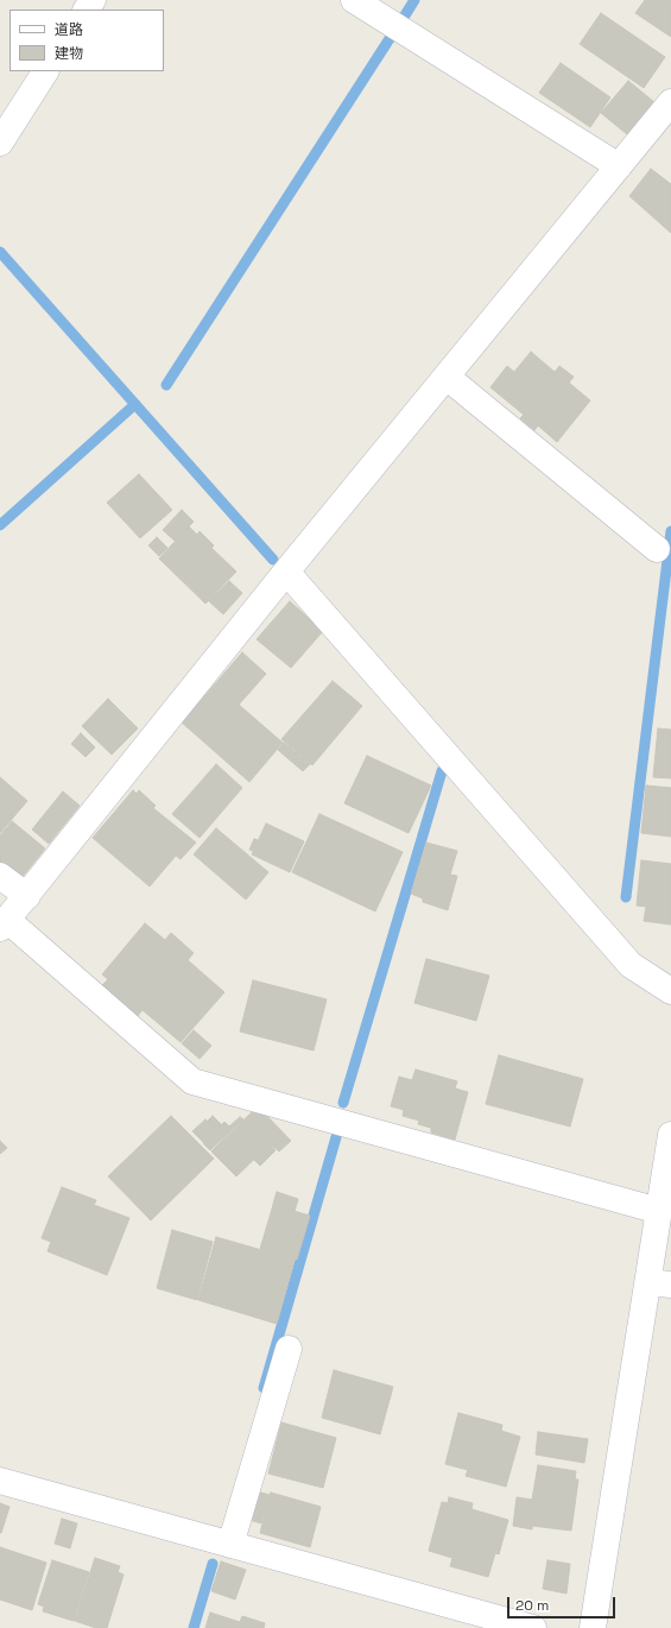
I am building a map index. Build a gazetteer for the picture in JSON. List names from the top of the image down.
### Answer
{
  "legend": ["道路", "建物"],
  "scale_bar": "20 m"
}
